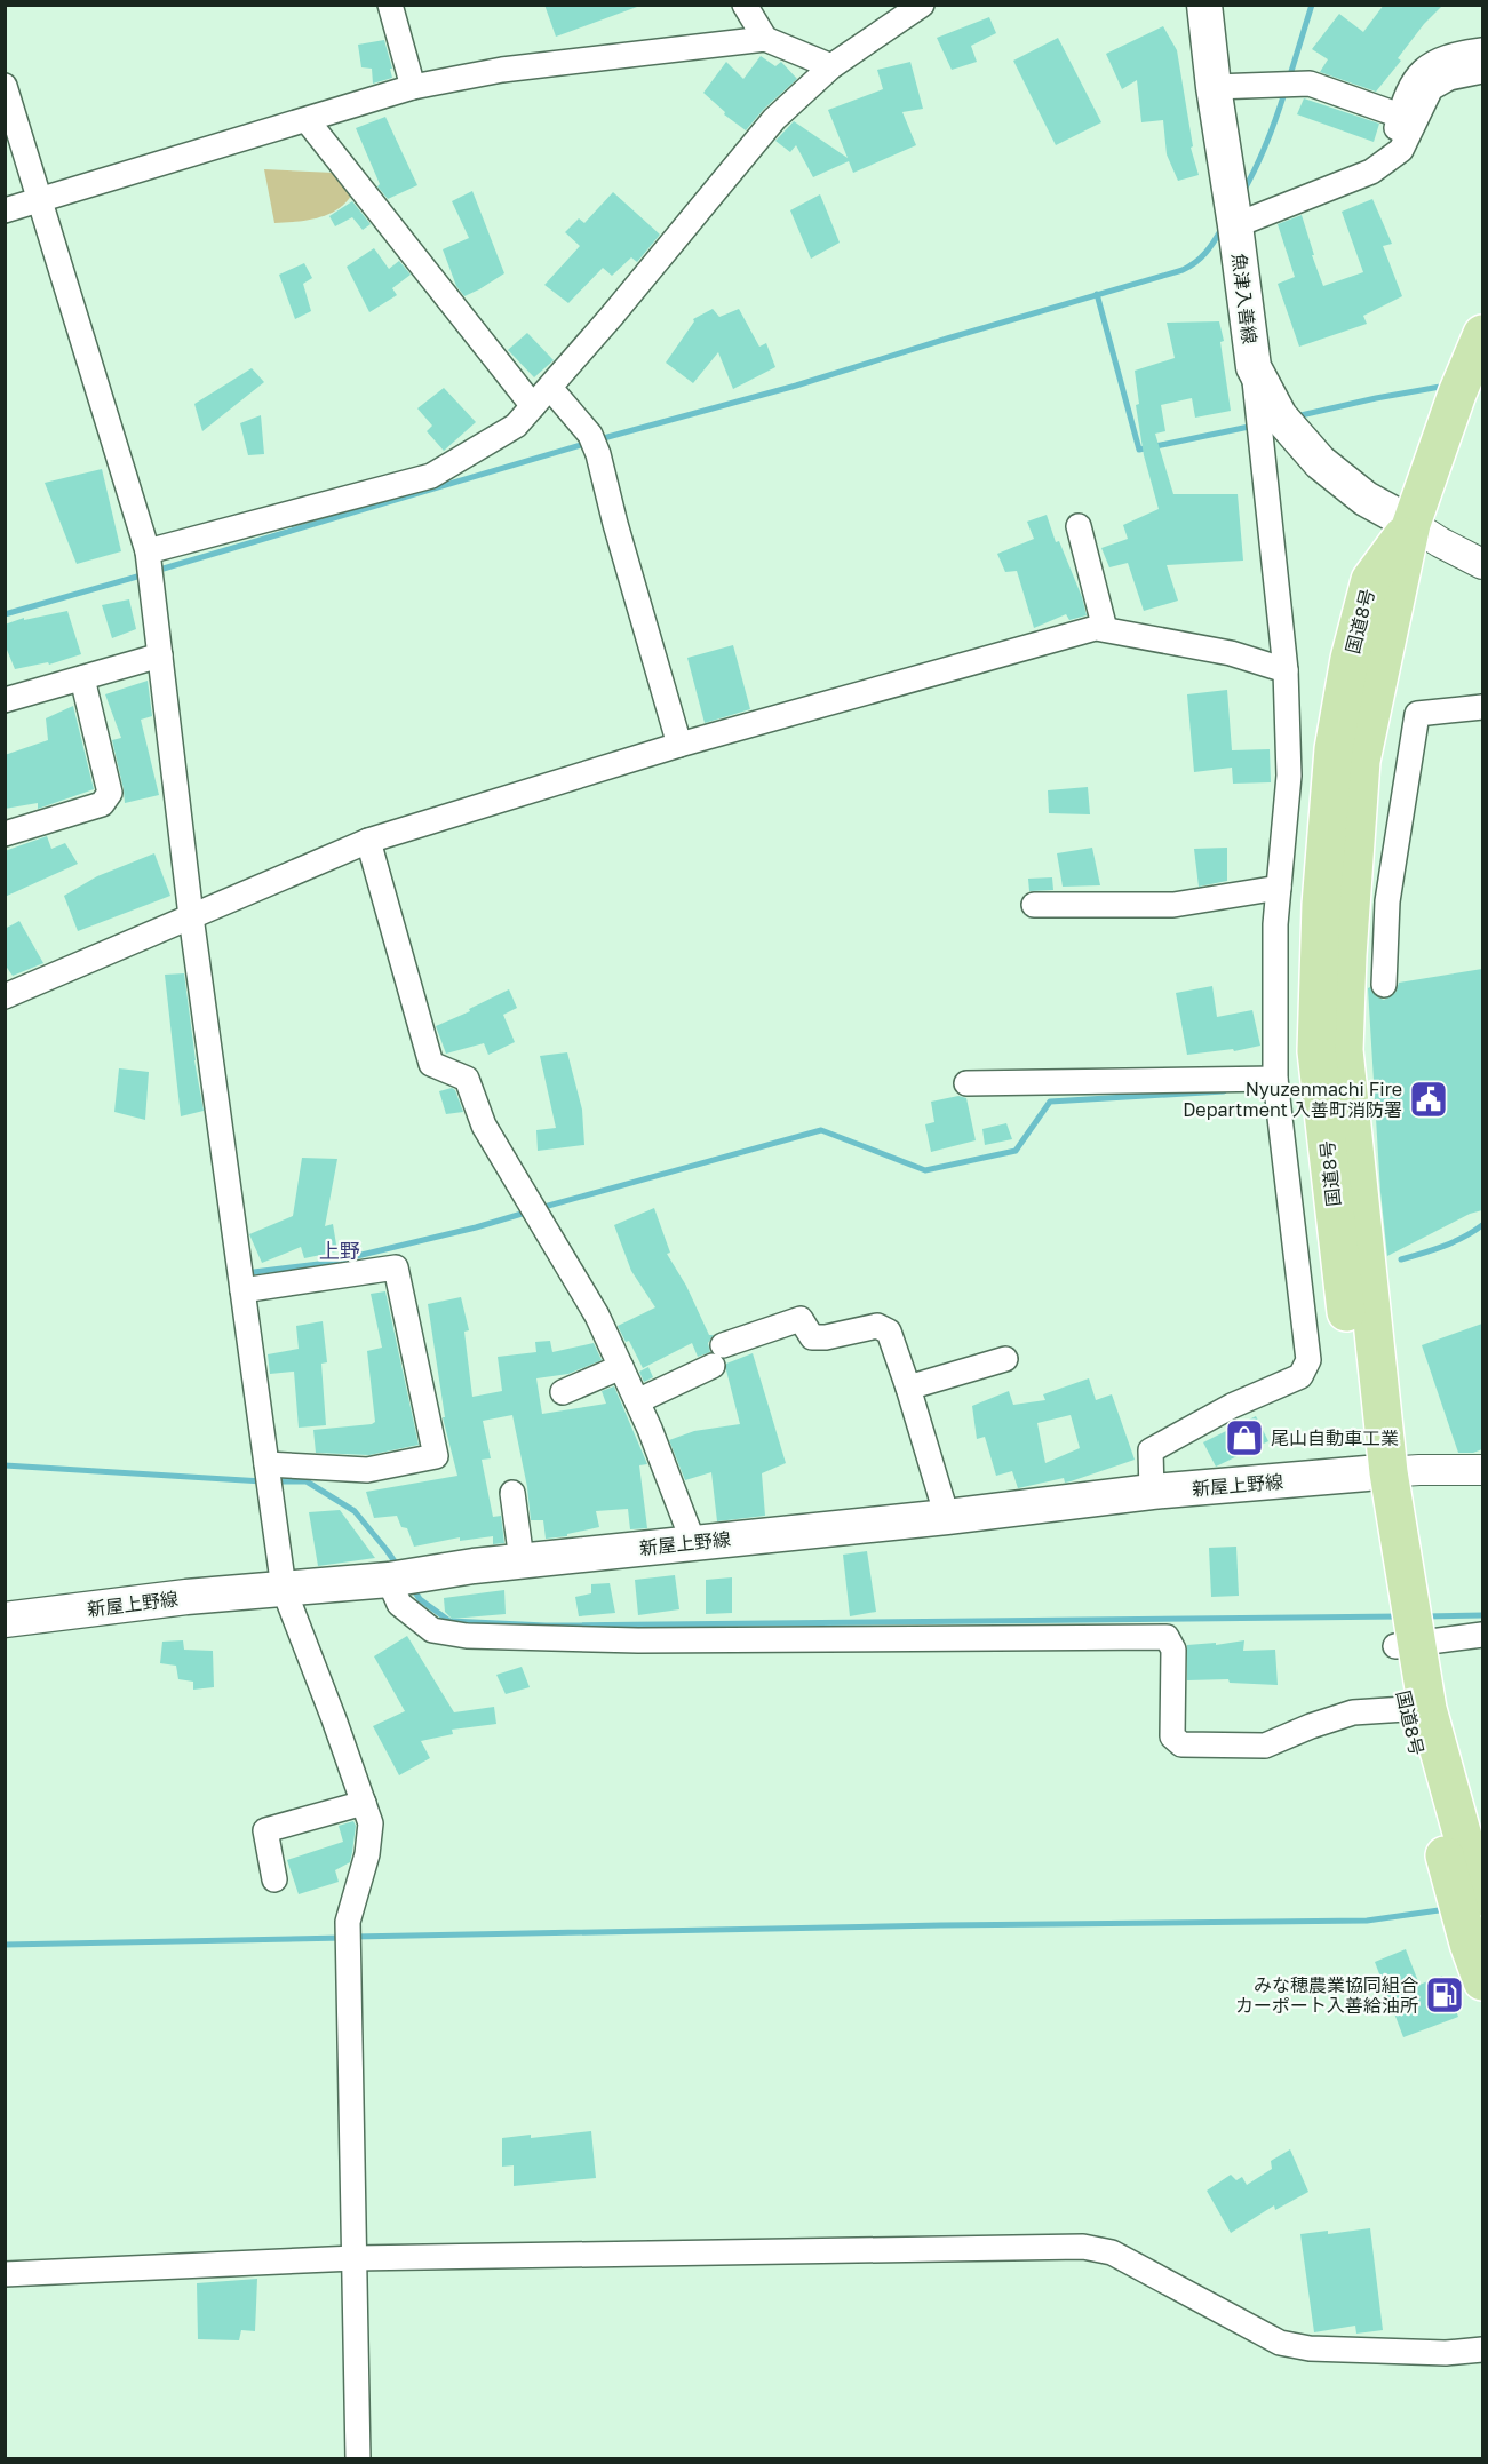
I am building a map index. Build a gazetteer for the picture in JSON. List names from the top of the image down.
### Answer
{
  "streets": {
    "highway": ["国道8号"],
    "main road": ["魚津入善線", "新屋上野線"]
  },
  "crossings": [
    ["魚津入善線", "国道8号"],
    ["国道8号", "新屋上野線"]
  ],
  "districts": ["上野"],
  "places": {
    "public building": ["Nyuzenmachi Fire Department 入善町消防署"],
    "shop": ["尾山自動車工業"],
    "fuel station": ["みな穂農業協同組合 カーポート入善給油所"]
  }
}
